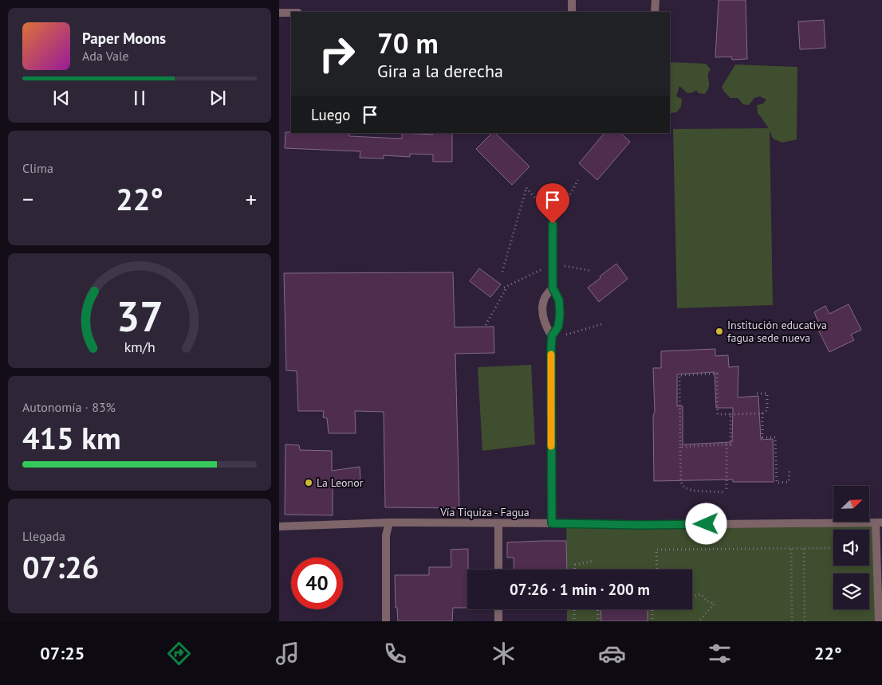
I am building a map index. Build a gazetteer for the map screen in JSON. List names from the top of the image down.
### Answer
{
  "streets": {
    "street": ["Vía Tiquiza - Fagua"]
  },
  "places": ["Institución educativa fagua sede nueva", "La Leonor"],
  "north": "top right",
  "page": {
    "turn": ["70 m", "Gira a la derecha"],
    "song": ["Paper Moons", "Ada Vale"],
    "then": "Luego",
    "tile": [
      "Clima",
      ["Autonomía · 83%", "415 km"],
      ["Llegada", "07:26"]
    ],
    "heat": ["−", "22°", "+"],
    "limit": "40",
    "trip": "07:26 · 1 min · 200 m",
    "tabs": ["07:25", "22°"],
    "gauge": ["37", "km/h"]
  }
}
